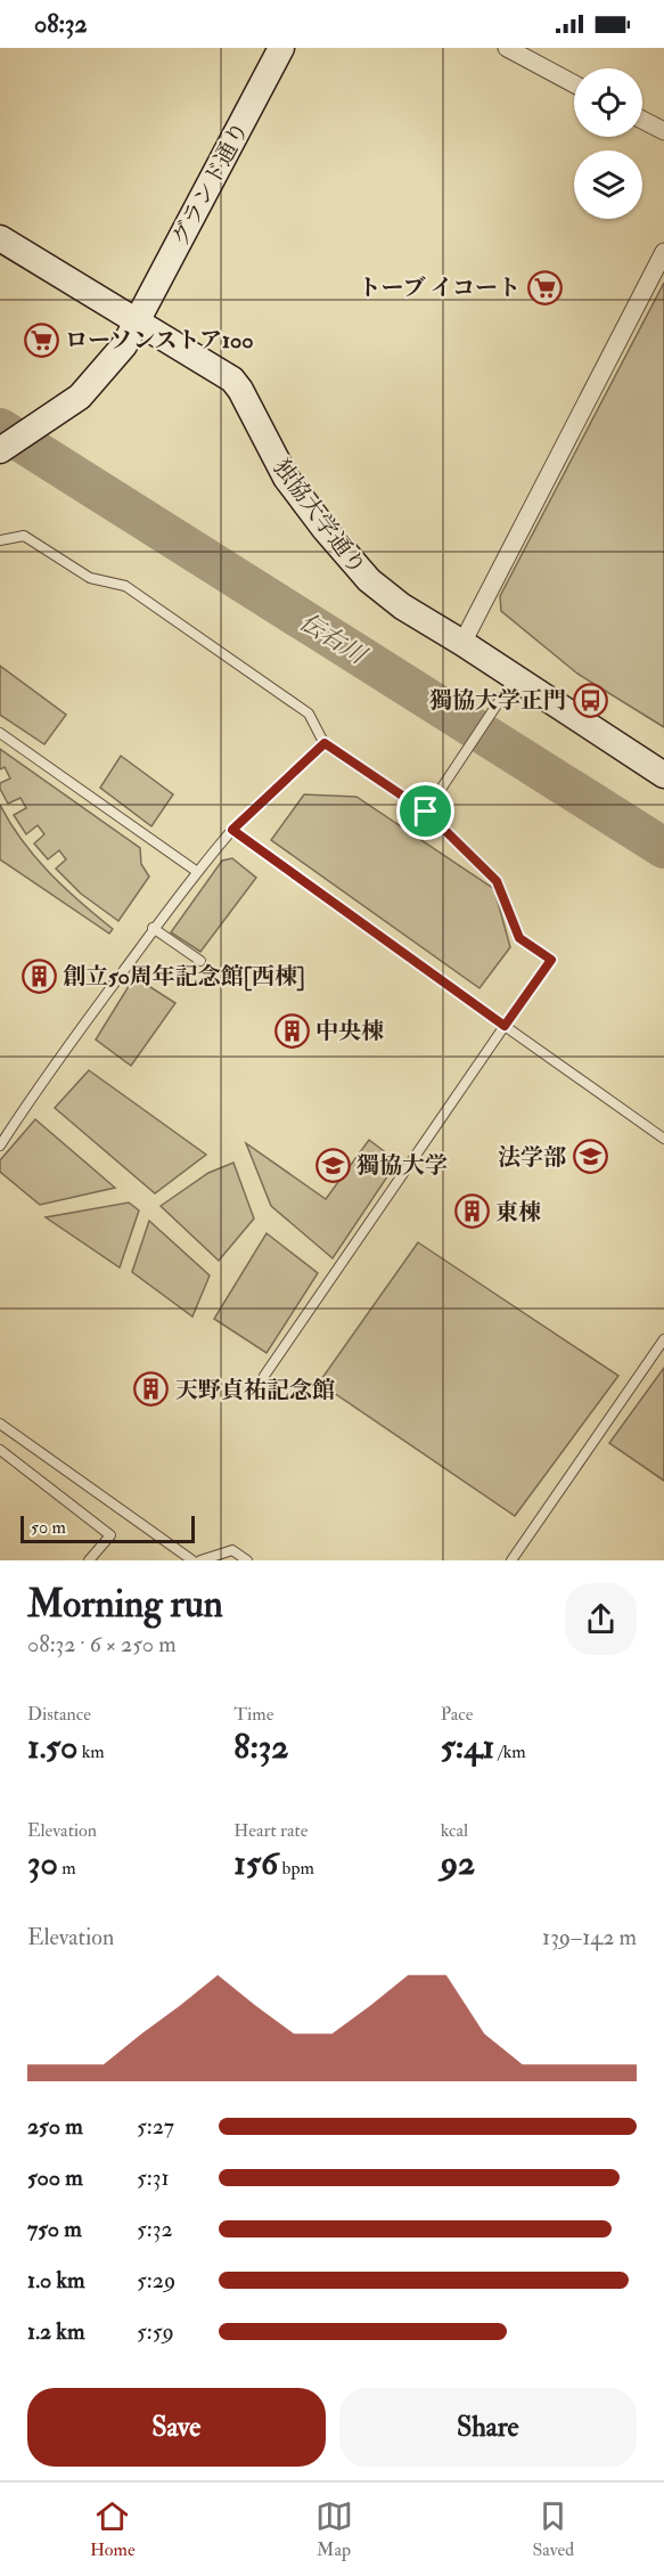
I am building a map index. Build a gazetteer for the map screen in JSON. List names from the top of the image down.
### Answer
{
  "streets": {
    "street": ["グランド通り", "独協大学通り"]
  },
  "crossings": [
    ["グランド通り", "独協大学通り"]
  ],
  "water": ["伝右川"],
  "places": {
    "supermarket": ["トーブ イコート", "ローソンストア100"],
    "bus stop": ["獨協大学正門"],
    "building": [
      "創立50周年記念館[西棟]",
      "中央棟",
      "東棟",
      "天野貞祐記念館"
    ],
    "school or university": ["法学部", "獨協大学"]
  },
  "scale_bar": "50 m",
  "page": {
    "status": "08:32",
    "scale": "50 m",
    "heading": ["Morning run", "08:32 · 6 × 250 m"],
    "stats": [
      ["Distance", "1.50 km"],
      ["Time", "8:32"],
      ["Pace", "5:41 /km"],
      ["Elevation", "30 m"],
      ["Heart rate", "156 bpm"],
      ["kcal", "92"]
    ],
    "chart": ["Elevation", "139–142 m"],
    "list": [
      {
        "name": "250 m",
        "note": "5:27"
      },
      {
        "name": "500 m",
        "note": "5:31"
      },
      {
        "name": "750 m",
        "note": "5:32"
      },
      {
        "name": "1.0 km",
        "note": "5:29"
      },
      {
        "name": "1.2 km",
        "note": "5:59"
      }
    ],
    "buttons": ["Save", "Share"],
    "tabs": ["Home", "Map", "Saved"]
  }
}
